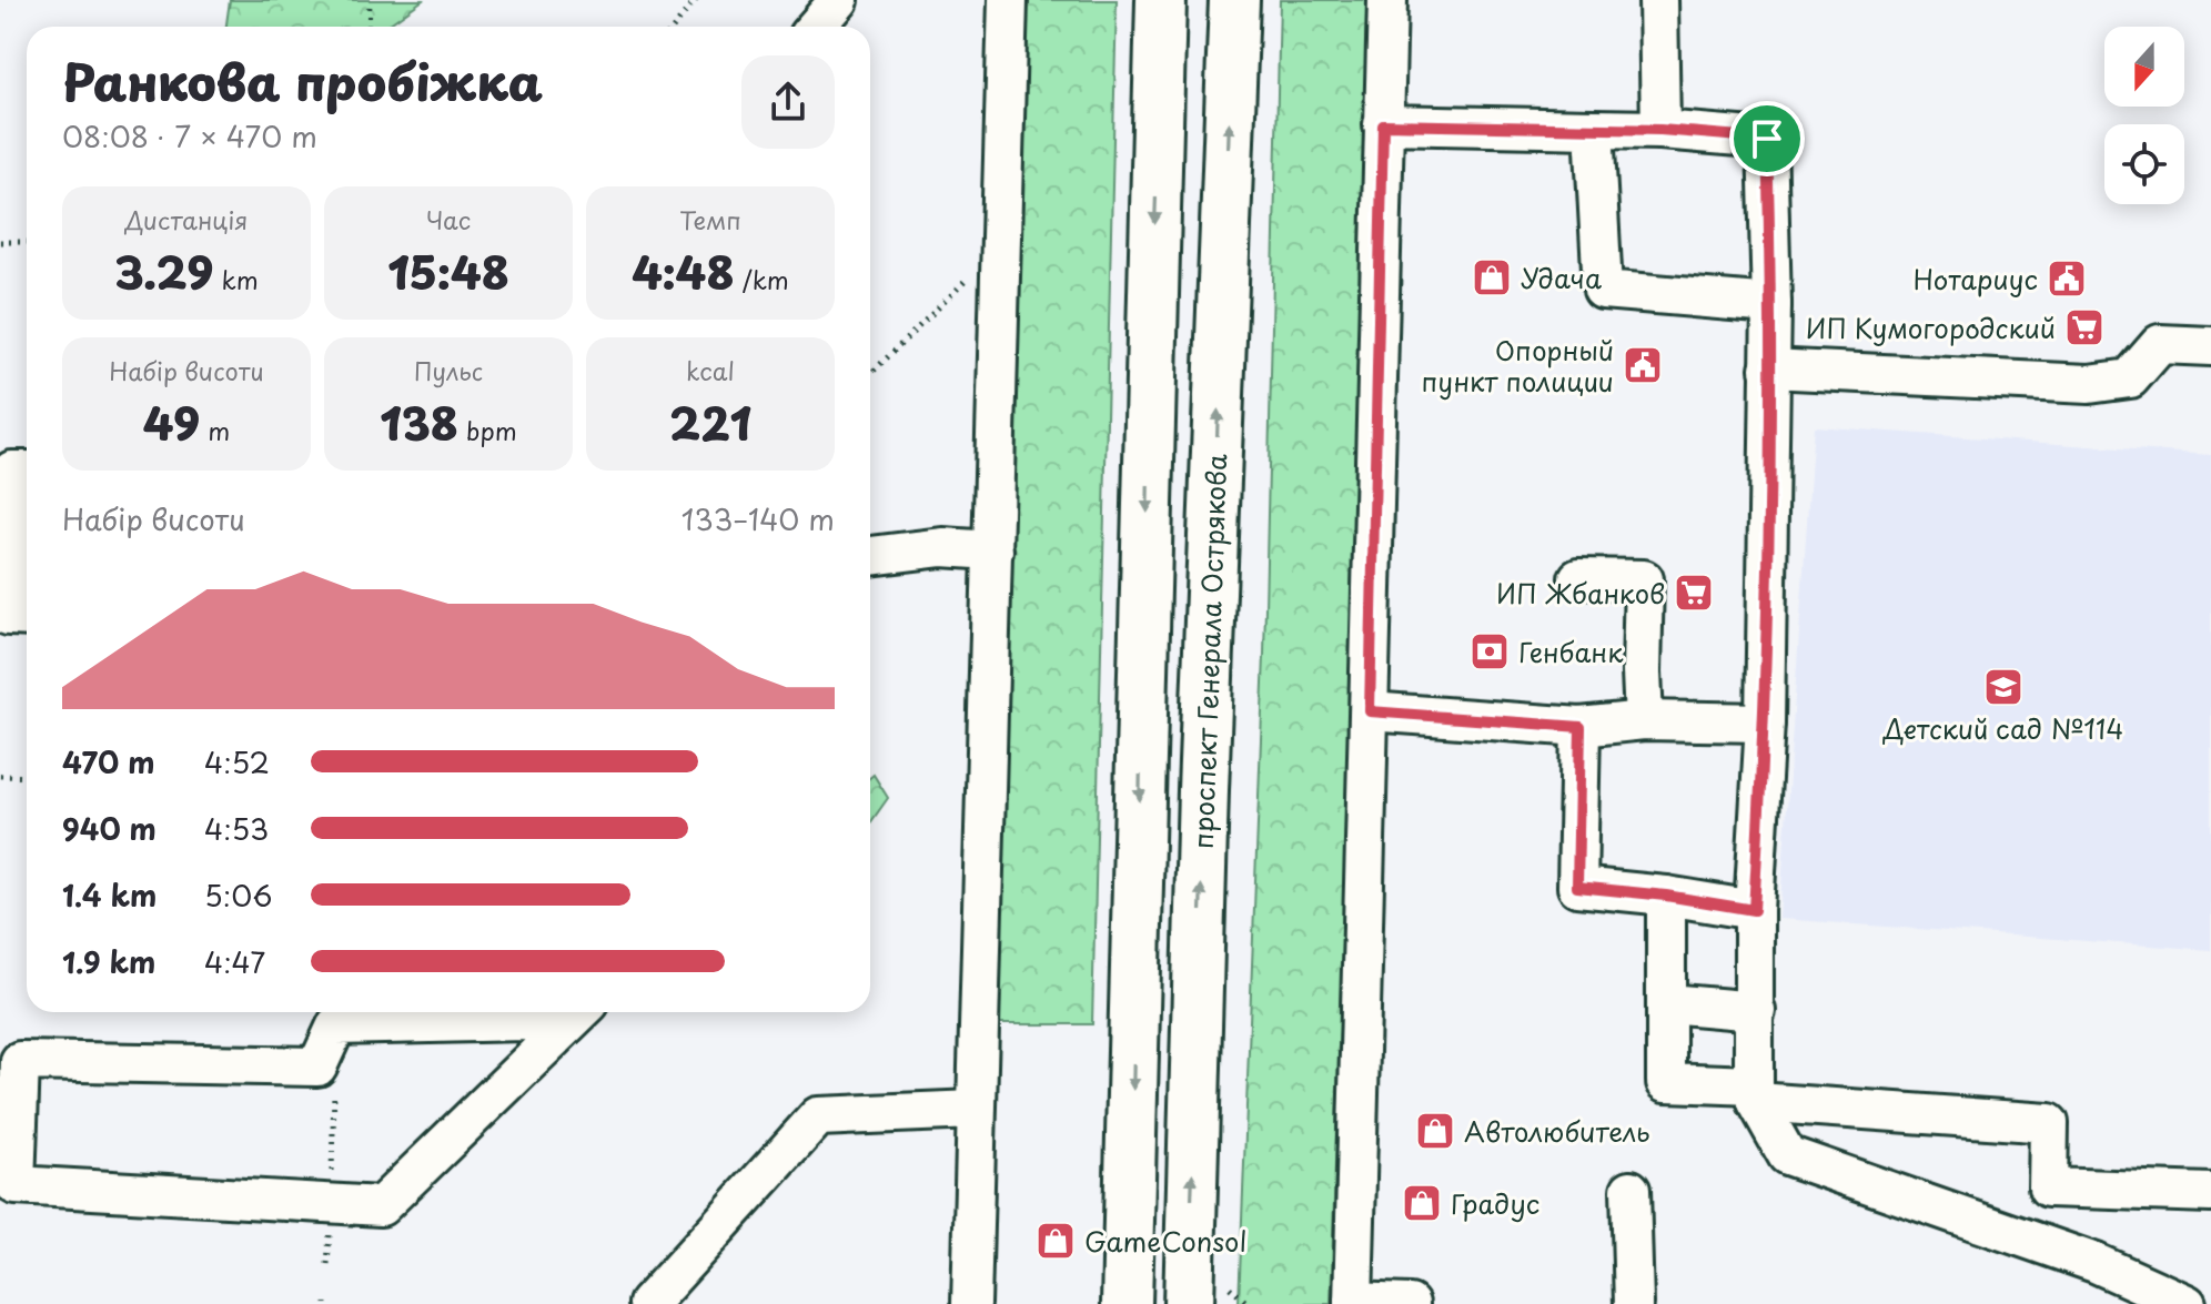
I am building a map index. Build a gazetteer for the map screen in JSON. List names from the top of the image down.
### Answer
{
  "streets": {
    "main road": ["проспект Генерала Острякова"]
  },
  "places": {
    "shop": [
      "Удача",
      "Автолюбитель",
      "Градус",
      "GameConsol"
    ],
    "public building": ["Нотариус", "Опорный пункт полиции"],
    "supermarket": ["ИП Кумогородский", "ИП Жбанков"],
    "bank": ["Генбанк"],
    "school or university": ["Детский сад №114"]
  },
  "north": "bottom",
  "page": {
    "heading": ["Ранкова пробіжка", "08:08 · 7 × 470 m"],
    "stats": [
      ["Дистанція", "3.29 km"],
      ["Час", "15:48"],
      ["Темп", "4:48 /km"],
      ["Набір висоти", "49 m"],
      ["Пульс", "138 bpm"],
      ["kcal", "221"]
    ],
    "chart": ["Набір висоти", "133–140 m"],
    "list": [
      {
        "name": "470 m",
        "note": "4:52"
      },
      {
        "name": "940 m",
        "note": "4:53"
      },
      {
        "name": "1.4 km",
        "note": "5:06"
      },
      {
        "name": "1.9 km",
        "note": "4:47"
      }
    ]
  }
}
